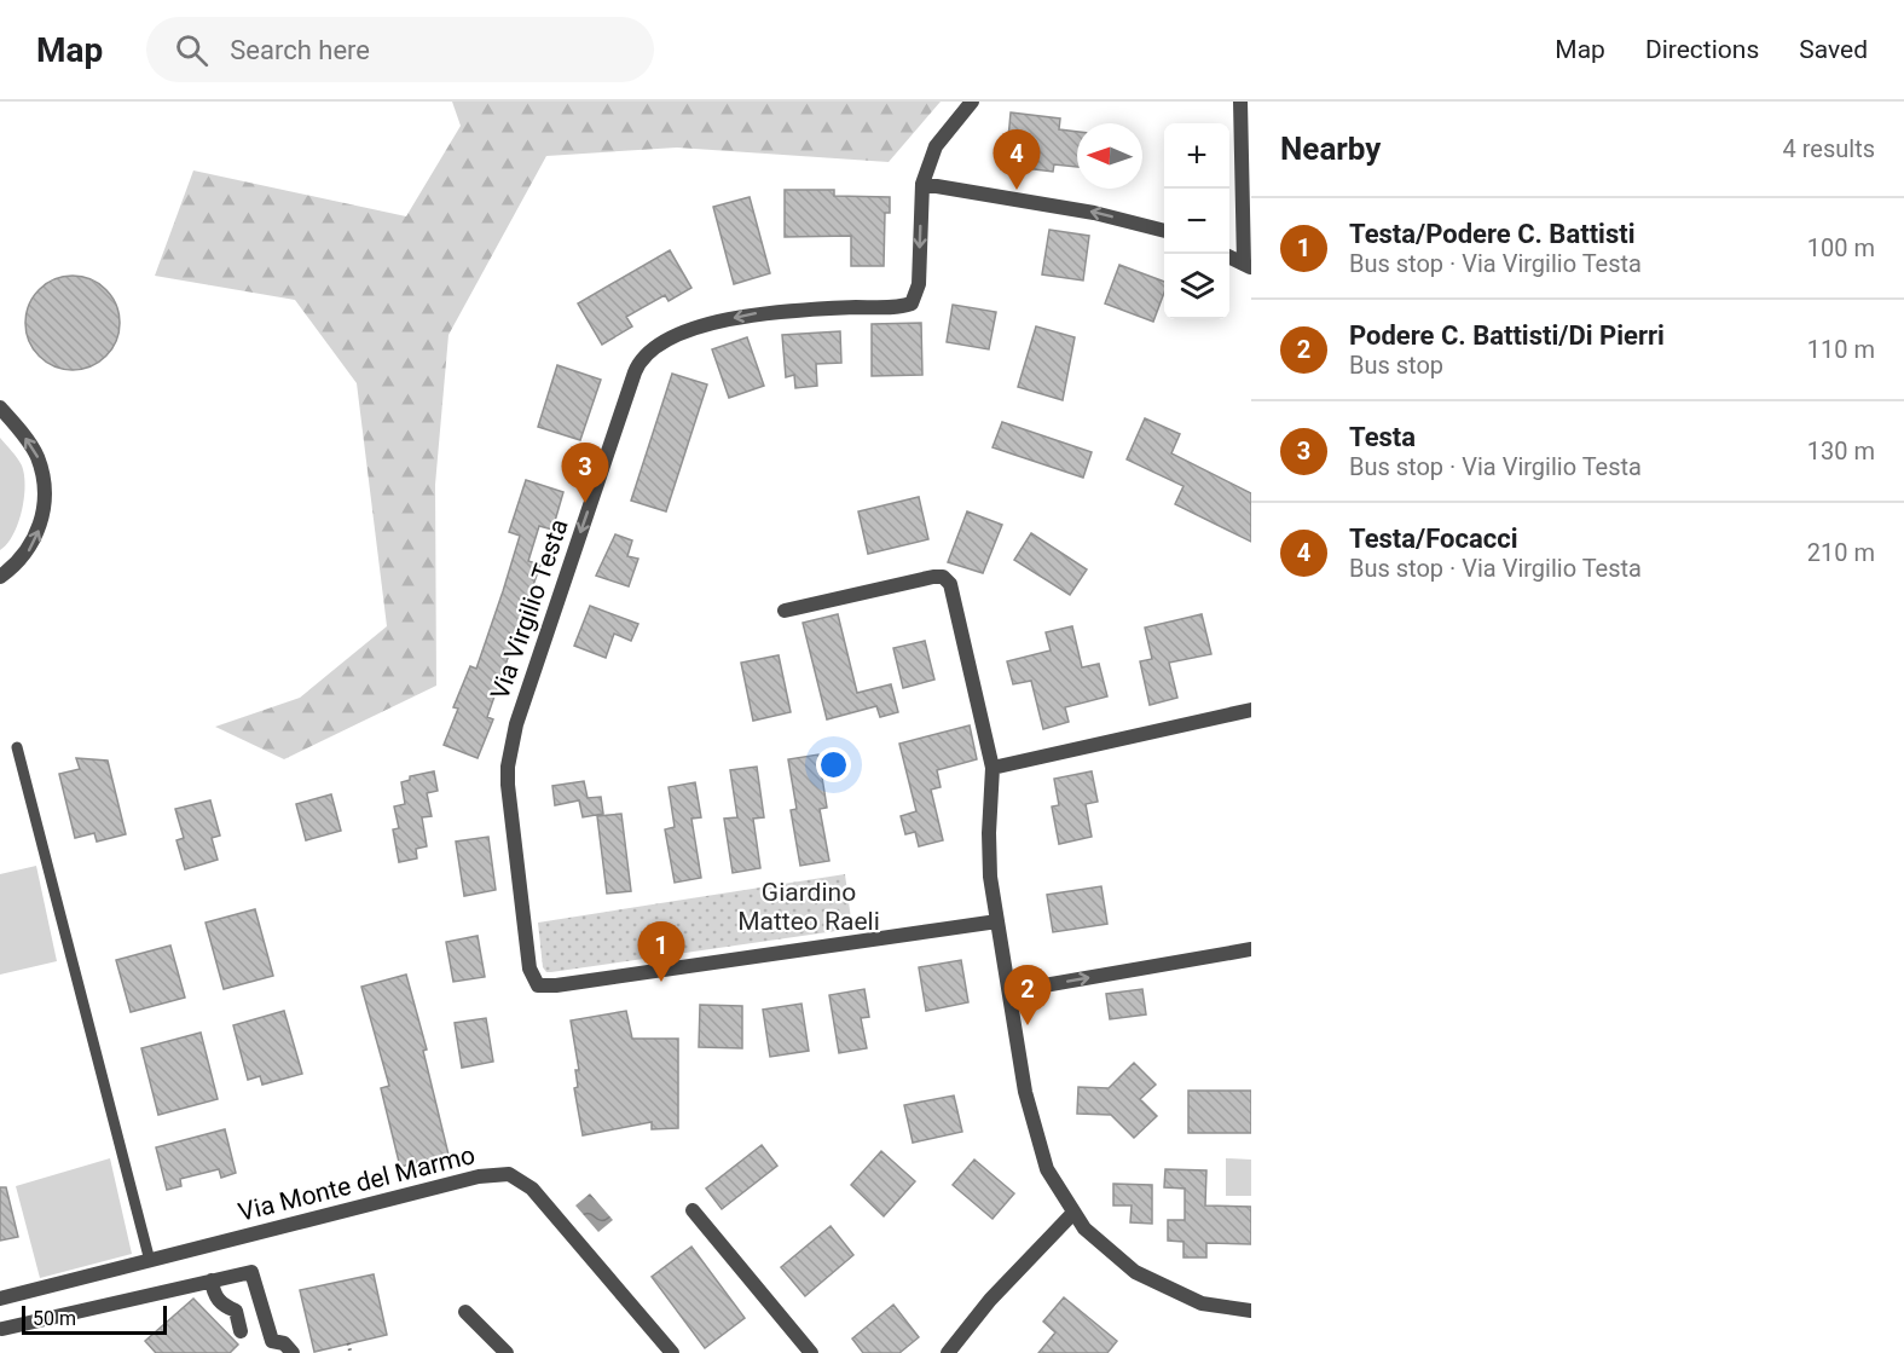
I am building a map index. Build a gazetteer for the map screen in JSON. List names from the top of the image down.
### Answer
{
  "streets": {
    "street": ["Via Virgilio Testa", "Via Monte del Marmo"]
  },
  "parks": ["Giardino Matteo Raeli"],
  "scale_bar": "50 m",
  "north": "left",
  "page": {
    "header": "Map",
    "search": "Search here",
    "nav": ["Map", "Directions", "Saved"],
    "heading": ["Nearby", "4 results"],
    "map_buttons": ["+", "−"],
    "pins": [
      "4",
      "3",
      "1",
      "2"
    ],
    "list": [
      {
        "mark": "1",
        "name": "Testa/Podere C. Battisti",
        "note": "Bus stop · Via Virgilio Testa",
        "value": "100 m"
      },
      {
        "mark": "2",
        "name": "Podere C. Battisti/Di Pierri",
        "note": "Bus stop",
        "value": "110 m"
      },
      {
        "mark": "3",
        "name": "Testa",
        "note": "Bus stop · Via Virgilio Testa",
        "value": "130 m"
      },
      {
        "mark": "4",
        "name": "Testa/Focacci",
        "note": "Bus stop · Via Virgilio Testa",
        "value": "210 m"
      }
    ],
    "scale": "50 m"
  }
}
